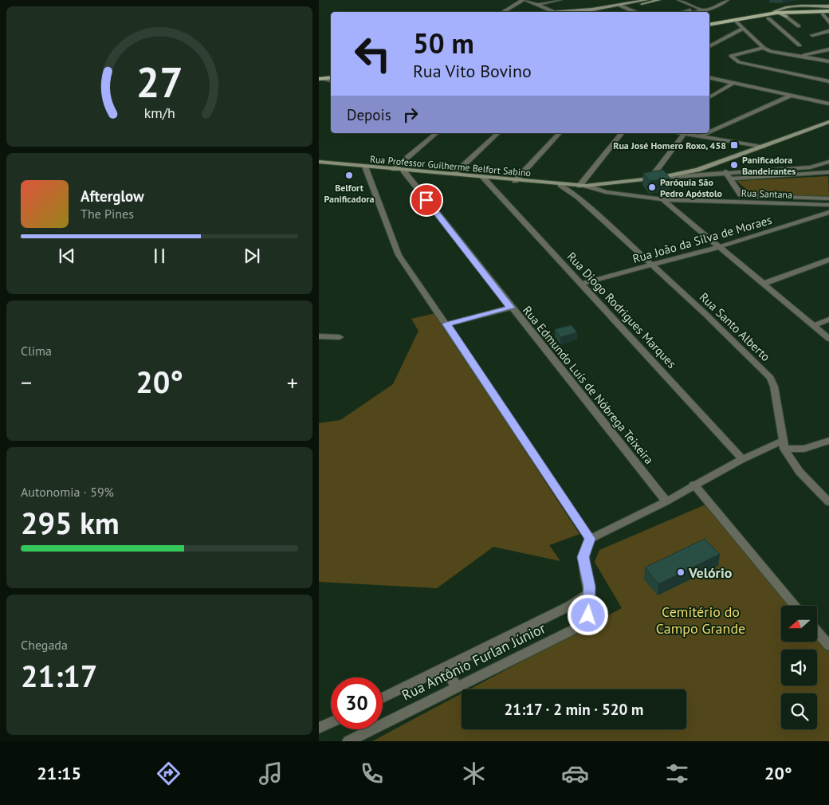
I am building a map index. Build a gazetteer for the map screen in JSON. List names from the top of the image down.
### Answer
{
  "streets": {
    "street": [
      "Rua Professor Guilherme Belfort Sabino",
      "Rua Santana",
      "Rua João da Silva de Moraes",
      "Rua Diogo Rodrigues Marques",
      "Rua Santo Alberto",
      "Rua Edmundo Luís de Nóbrega Teixeira",
      "Rua Antônio Furlan Júnior"
    ]
  },
  "crossings": [
    ["Rua Professor Guilherme Belfort Sabino", "Rua Santana"],
    ["Rua Professor Guilherme Belfort Sabino", "Rua Diogo Rodrigues Marques"],
    ["Rua Professor Guilherme Belfort Sabino", "Rua Santo Alberto"],
    ["Rua Professor Guilherme Belfort Sabino", "Rua Edmundo Luís de Nóbrega Teixeira"],
    ["Rua Santana", "Rua Santo Alberto"],
    ["Rua João da Silva de Moraes", "Rua Diogo Rodrigues Marques"],
    ["Rua João da Silva de Moraes", "Rua Santo Alberto"]
  ],
  "parks": ["Cemitério do Campo Grande"],
  "places": {
    "transit": ["Rua José Homero Roxo, 458"],
    "other": [
      "Panificadora Bandeirantes",
      "Belfort Panificadora",
      "Paróquia São Pedro Apóstolo",
      "Velório"
    ]
  },
  "north": "left",
  "page": {
    "turn": ["50 m", "Rua Vito Bovino"],
    "then": "Depois",
    "song": ["Afterglow", "The Pines"],
    "tile": [
      "Clima",
      ["Autonomia · 59%", "295 km"],
      ["Chegada", "21:17"]
    ],
    "heat": ["−", "20°", "+"],
    "limit": "30",
    "trip": "21:17 · 2 min · 520 m",
    "tabs": ["21:15", "20°"],
    "gauge": ["27", "km/h"]
  }
}
